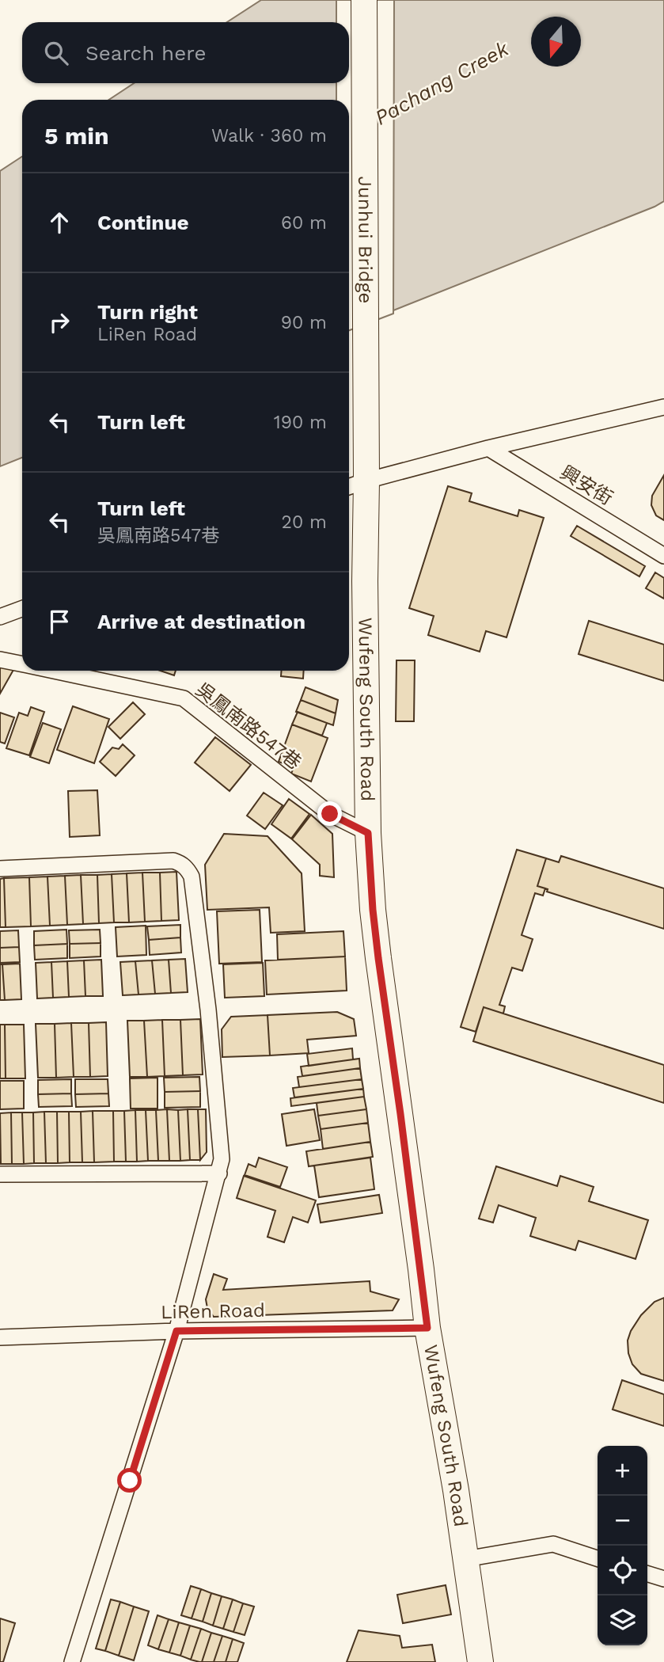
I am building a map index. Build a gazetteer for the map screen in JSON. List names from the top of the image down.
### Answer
{
  "streets": {
    "main road": ["Junhui Bridge", "Wufeng South Road"],
    "street": ["興安街", "吳鳳南路547巷", "LiRen Road"]
  },
  "crossings": [
    ["Junhui Bridge", "Wufeng South Road"],
    ["Wufeng South Road", "吳鳳南路547巷"],
    ["Wufeng South Road", "LiRen Road"]
  ],
  "water": ["Pachang Creek"],
  "north": "bottom",
  "page": {
    "search": "Search here",
    "heading": ["5 min", "Walk · 360 m"],
    "list": [
      ["Continue", "60 m"],
      ["Turn right", "LiRen Road", "90 m"],
      ["Turn left", "190 m"],
      ["Turn left", "吳鳳南路547巷", "20 m"],
      "Arrive at destination"
    ],
    "map_buttons": ["+", "−"]
  }
}
